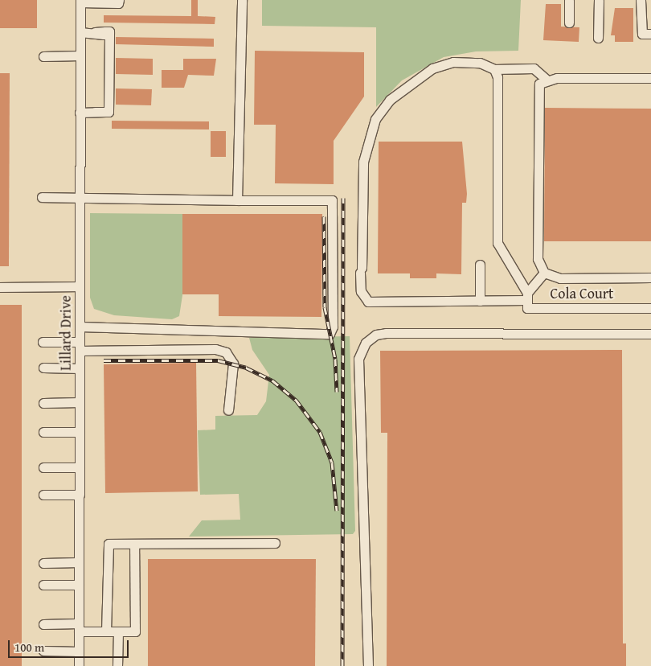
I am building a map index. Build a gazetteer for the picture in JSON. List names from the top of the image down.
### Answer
{
  "streets": {
    "street": ["Cola Court", "Lillard Drive"]
  },
  "scale_bar": "100 m"
}
